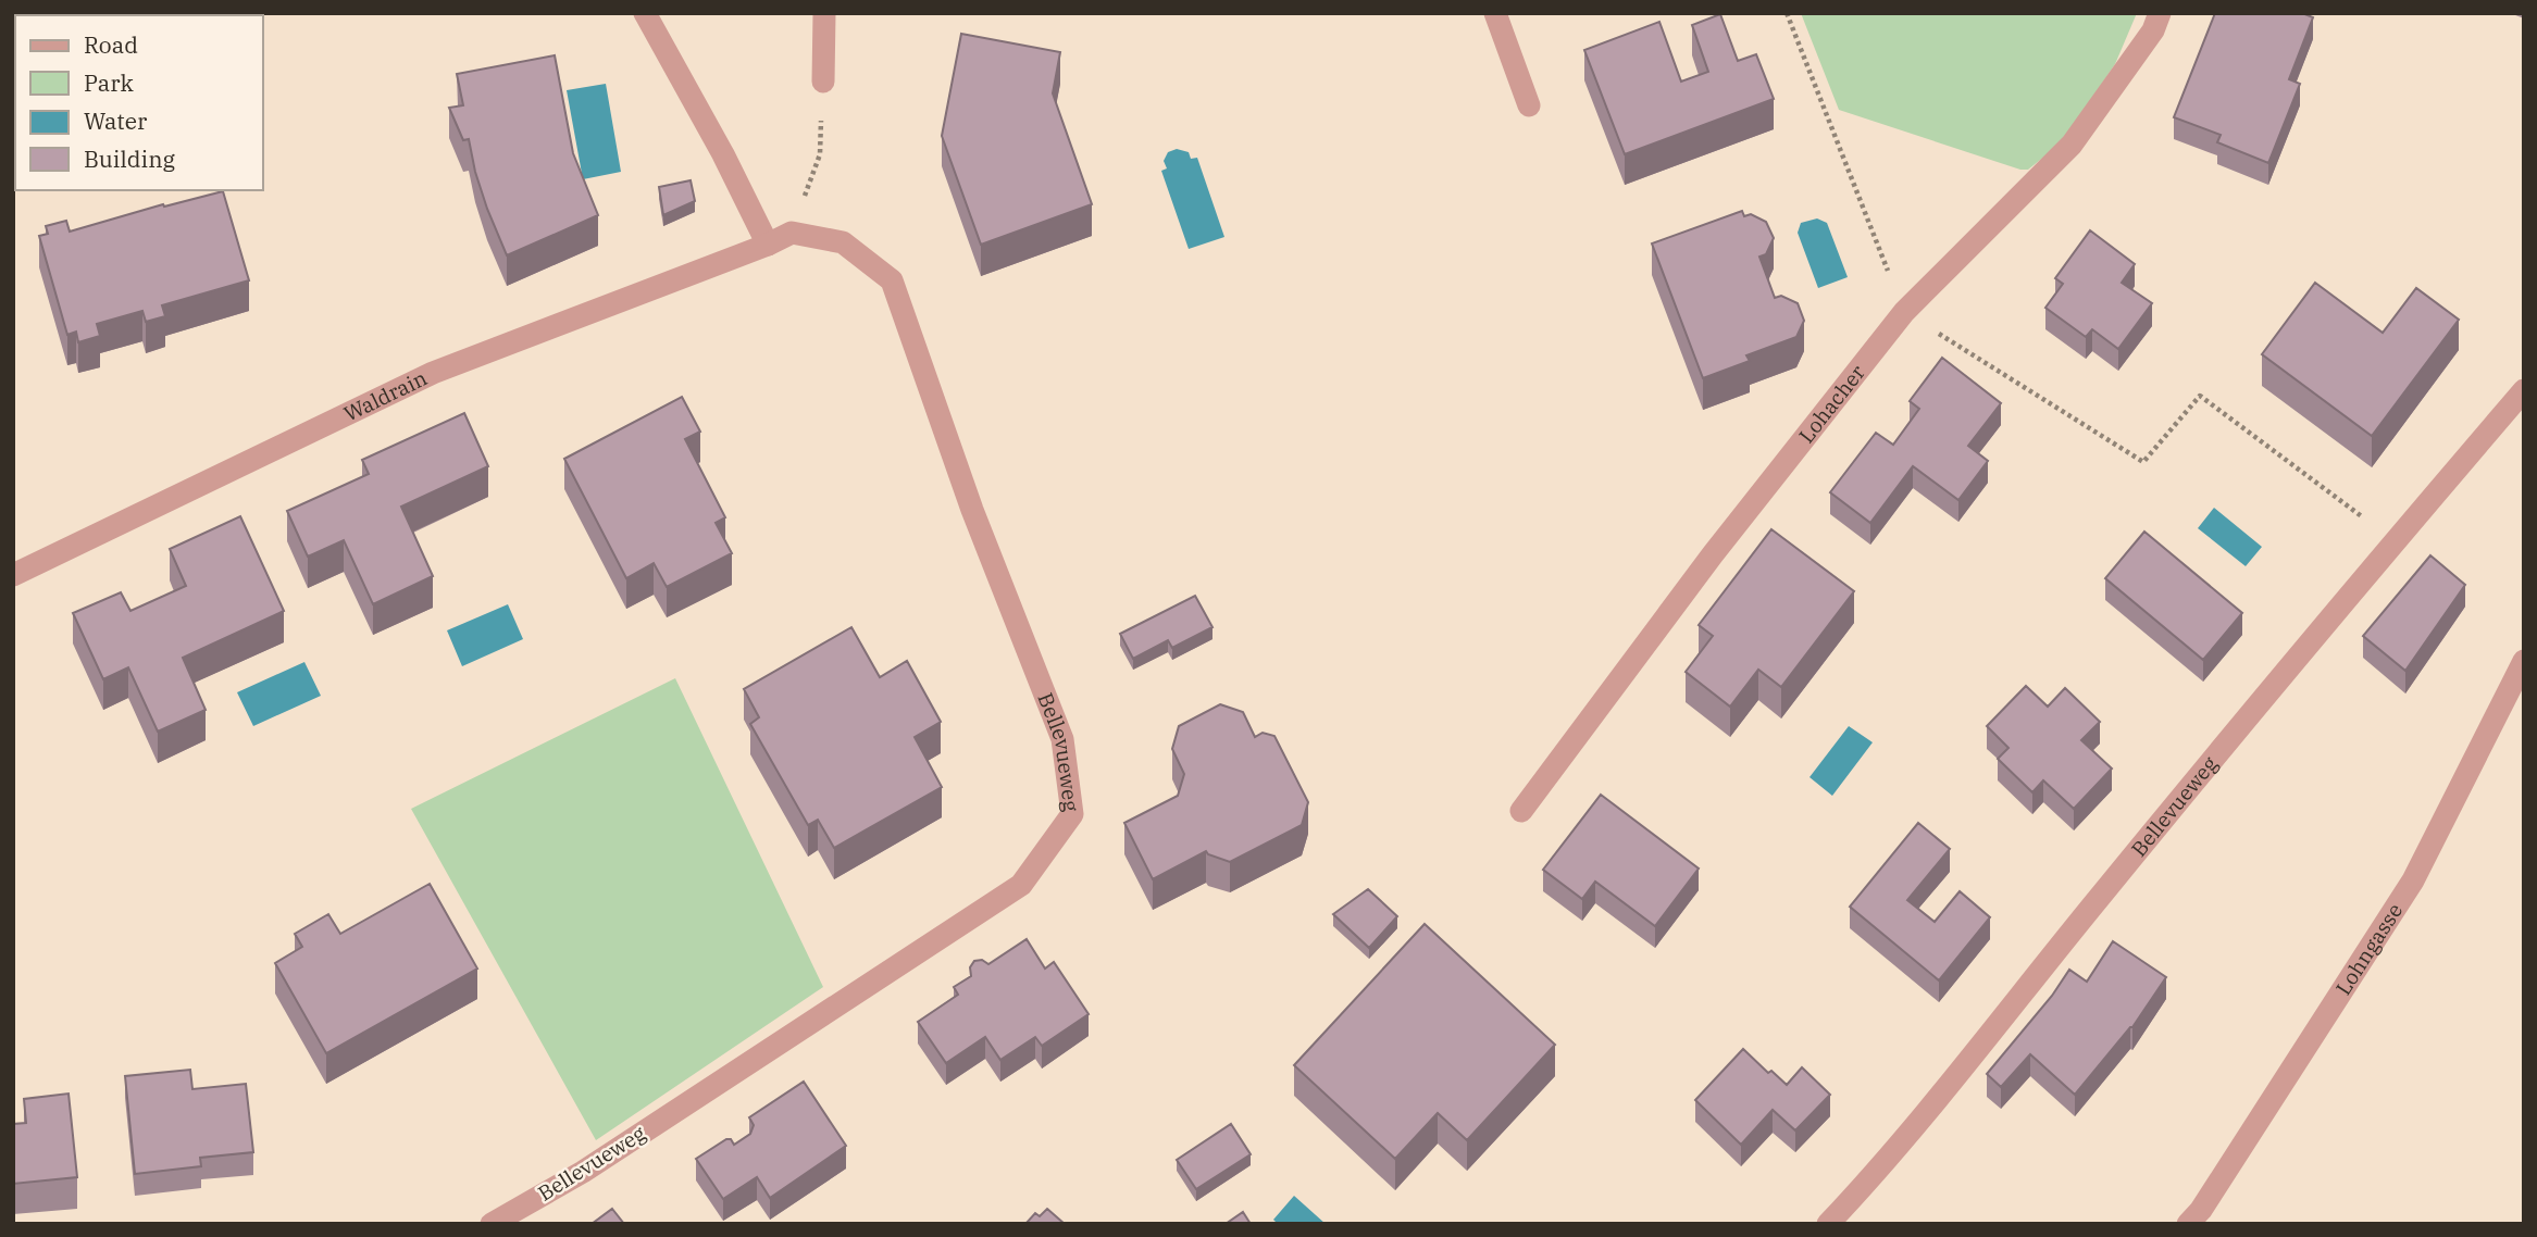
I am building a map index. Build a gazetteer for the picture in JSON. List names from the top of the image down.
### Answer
{
  "streets": {
    "street": [
      "Waldrain",
      "Lohacher",
      "Bellevueweg",
      "Lohngasse"
    ]
  },
  "legend": [
    "Road",
    "Park",
    "Water",
    "Building"
  ]
}
